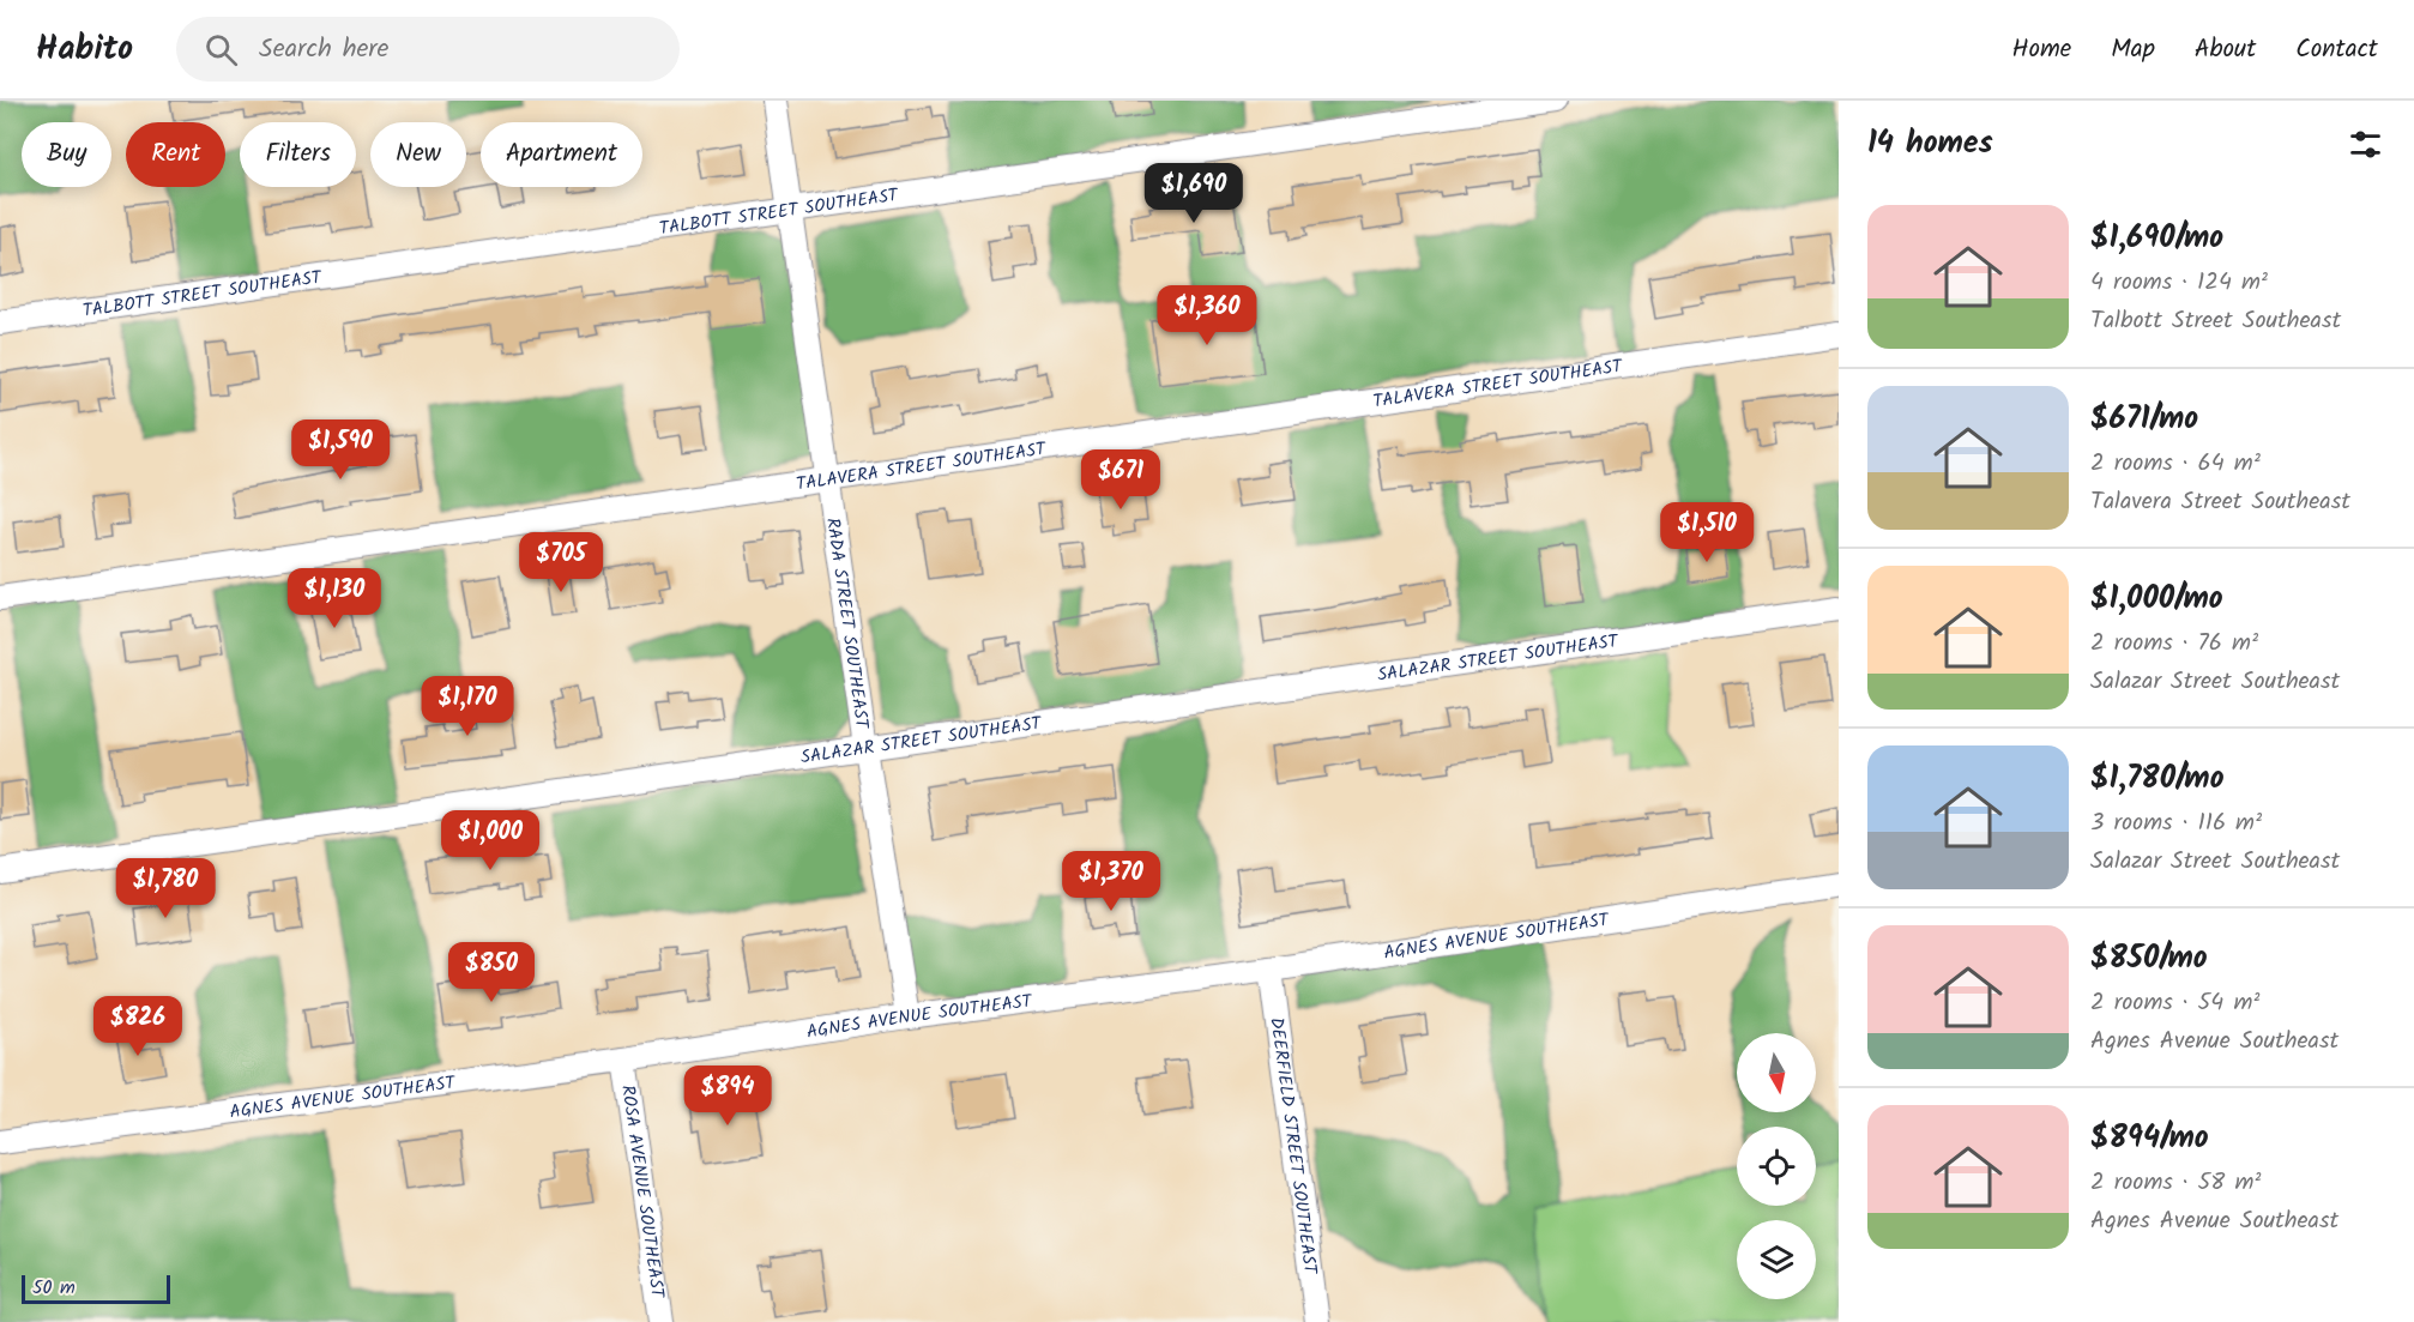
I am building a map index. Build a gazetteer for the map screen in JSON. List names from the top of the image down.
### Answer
{
  "streets": {
    "street": [
      "TALBOTT STREET SOUTHEAST",
      "TALAVERA STREET SOUTHEAST",
      "RADA STREET SOUTHEAST",
      "SALAZAR STREET SOUTHEAST",
      "AGNES AVENUE SOUTHEAST",
      "DEERFIELD STREET SOUTHEAST",
      "ROSA AVENUE SOUTHEAST"
    ]
  },
  "crossings": [
    ["TALBOTT STREET SOUTHEAST", "RADA STREET SOUTHEAST"],
    ["TALAVERA STREET SOUTHEAST", "RADA STREET SOUTHEAST"],
    ["RADA STREET SOUTHEAST", "SALAZAR STREET SOUTHEAST"],
    ["RADA STREET SOUTHEAST", "AGNES AVENUE SOUTHEAST"],
    ["AGNES AVENUE SOUTHEAST", "DEERFIELD STREET SOUTHEAST"],
    ["AGNES AVENUE SOUTHEAST", "ROSA AVENUE SOUTHEAST"]
  ],
  "scale_bar": "50 m",
  "north": "bottom",
  "page": {
    "header": "Habito",
    "search": "Search here",
    "nav": [
      "Home",
      "Map",
      "About",
      "Contact"
    ],
    "heading": "14 homes",
    "chip": [
      "Buy",
      "Rent",
      "Filters",
      "New",
      "Apartment"
    ],
    "price": [
      "$1,690",
      "$1,360",
      "$1,590",
      "$671",
      "$1,510",
      "$705",
      "$1,130",
      "$1,170",
      "$1,000",
      "$1,370",
      "$1,780",
      "$850",
      "$826",
      "$894"
    ],
    "list": [
      {
        "name": "$1,690/mo",
        "note": "4 rooms · 124 m² · Talbott Street Southeast"
      },
      {
        "name": "$671/mo",
        "note": "2 rooms · 64 m² · Talavera Street Southeast"
      },
      {
        "name": "$1,000/mo",
        "note": "2 rooms · 76 m² · Salazar Street Southeast"
      },
      {
        "name": "$1,780/mo",
        "note": "3 rooms · 116 m² · Salazar Street Southeast"
      },
      {
        "name": "$850/mo",
        "note": "2 rooms · 54 m² · Agnes Avenue Southeast"
      },
      {
        "name": "$894/mo",
        "note": "2 rooms · 58 m² · Agnes Avenue Southeast"
      }
    ],
    "scale": "50 m"
  }
}
